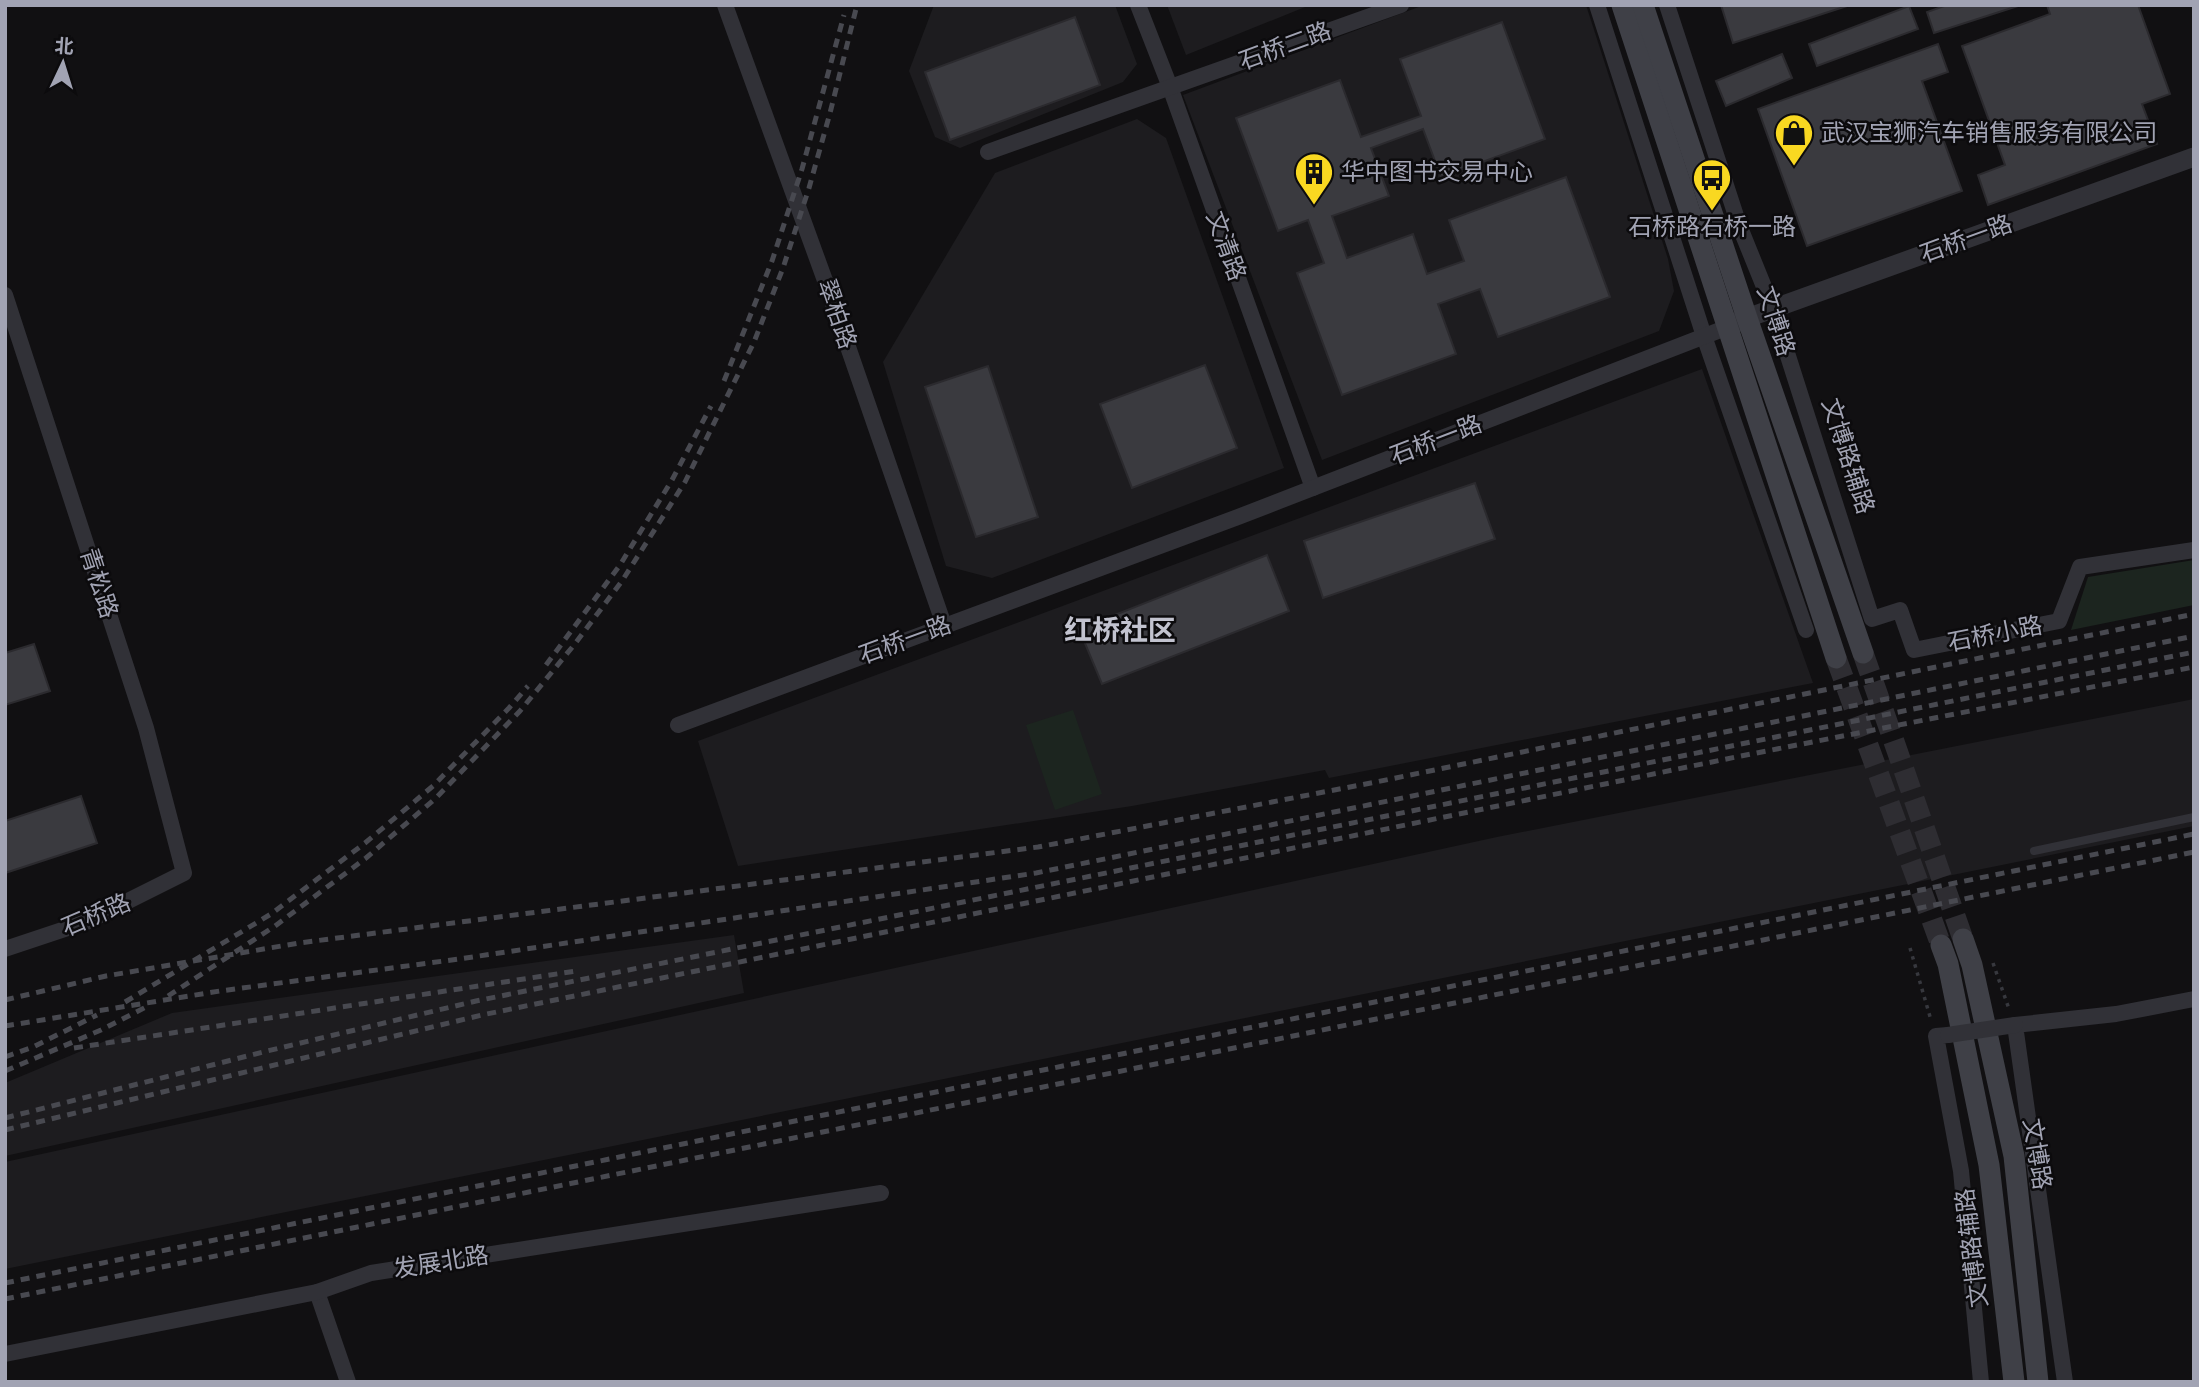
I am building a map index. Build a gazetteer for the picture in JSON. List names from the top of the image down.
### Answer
{
  "streets": {
    "main road": ["文博路", "文博路辅路"],
    "street": [
      "石桥二路",
      "石桥一路",
      "文清路",
      "翠柏路",
      "青松路",
      "石桥小路",
      "石桥路",
      "发展北路"
    ]
  },
  "crossings": [
    ["石桥二路", "文清路"],
    ["石桥一路", "文清路"],
    ["石桥一路", "翠柏路"],
    ["石桥一路", "文博路"],
    ["石桥一路", "文博路辅路"],
    ["文博路辅路", "石桥小路"],
    ["青松路", "石桥路"]
  ],
  "districts": ["红桥社区"],
  "places": {
    "shop": ["武汉宝狮汽车销售服务有限公司"],
    "building": ["华中图书交易中心"],
    "bus stop": ["石桥路石桥一路"]
  },
  "north": "top"
}
